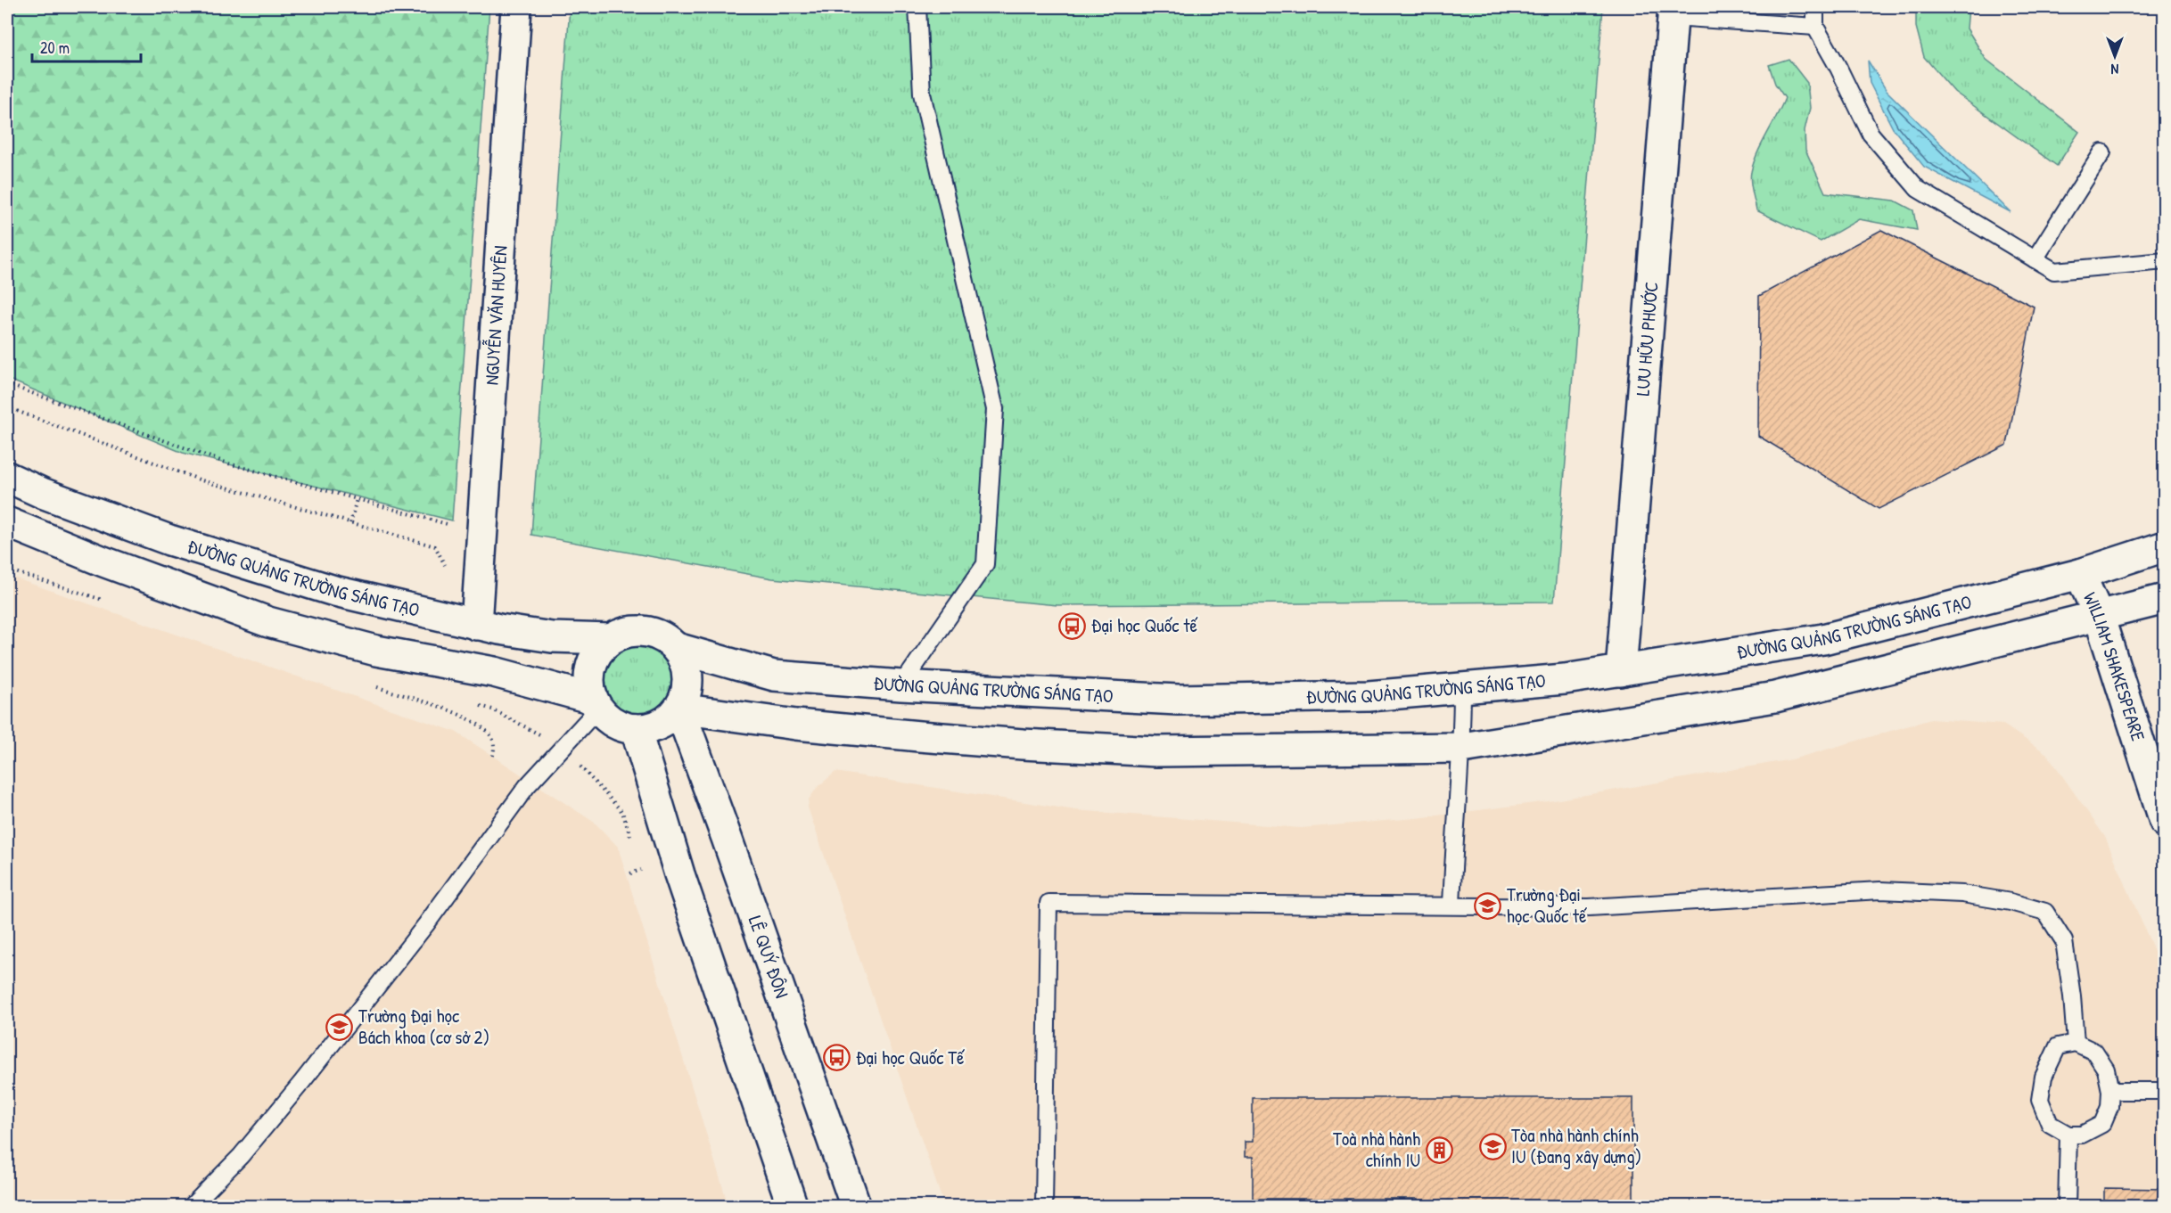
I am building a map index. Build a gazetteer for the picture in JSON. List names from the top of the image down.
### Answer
{
  "streets": {
    "street": [
      "NGUYỄN VĂN HUYÊN",
      "LƯU HỮU PHƯỚC",
      "ĐƯỜNG QUẢNG TRƯỜNG SÁNG TẠO",
      "WILLIAM SHAKESPEARE",
      "LÊ QUÝ ĐÔN"
    ]
  },
  "crossings": [
    ["NGUYỄN VĂN HUYÊN", "ĐƯỜNG QUẢNG TRƯỜNG SÁNG TẠO"],
    ["LƯU HỮU PHƯỚC", "ĐƯỜNG QUẢNG TRƯỜNG SÁNG TẠO"],
    ["ĐƯỜNG QUẢNG TRƯỜNG SÁNG TẠO", "WILLIAM SHAKESPEARE"],
    ["ĐƯỜNG QUẢNG TRƯỜNG SÁNG TẠO", "LÊ QUÝ ĐÔN"]
  ],
  "places": {
    "bus stop": ["Đại học Quốc tế", "Đại học Quốc Tế"],
    "school or university": ["Trường Đại học Quốc tế", "Trường Đại học Bách khoa (cơ sở 2)", "Tòa nhà hành chính IU (Đang xây dựng)"],
    "building": ["Toà nhà hành chính IU"]
  },
  "scale_bar": "20 m",
  "north": "bottom"
}
